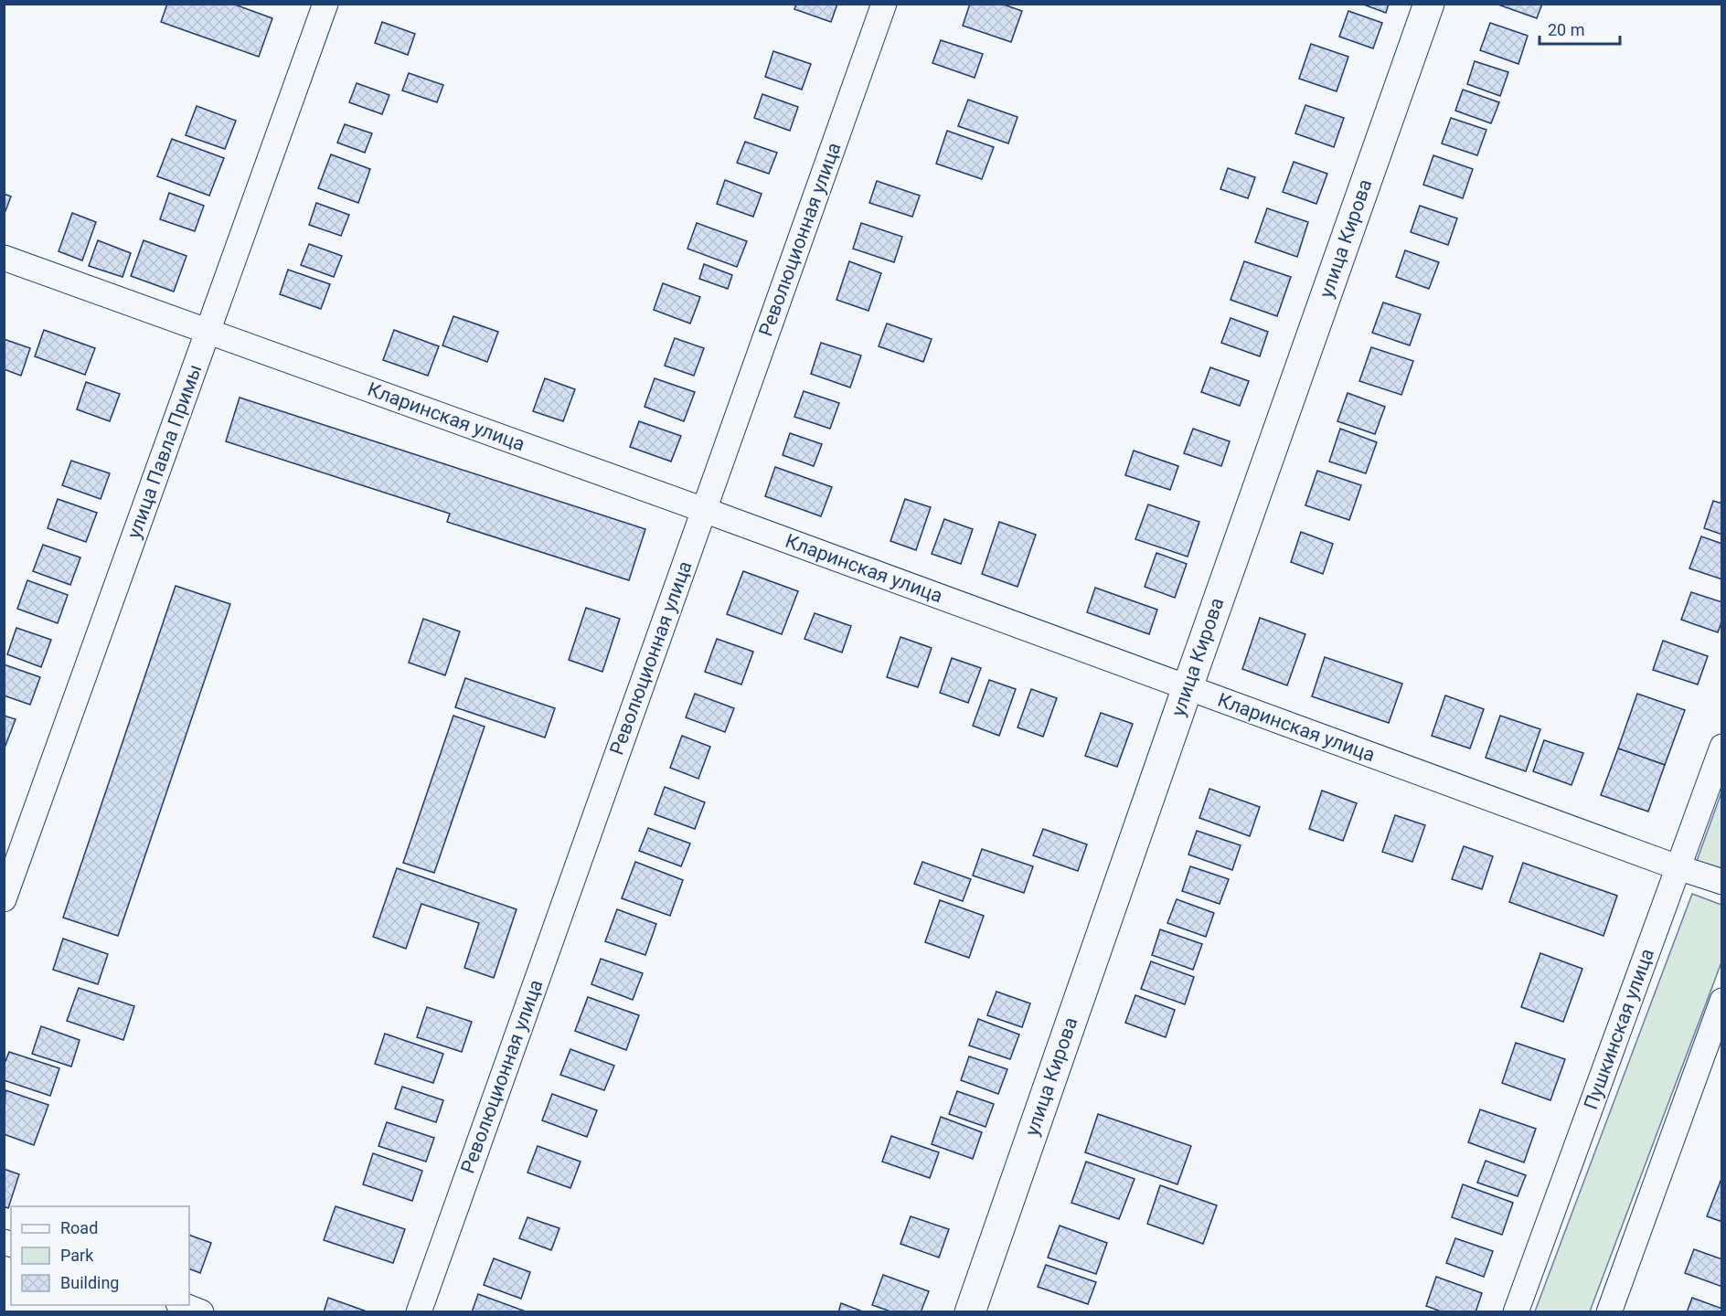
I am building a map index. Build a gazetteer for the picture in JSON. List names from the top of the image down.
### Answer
{
  "streets": {
    "street": [
      "улица Кирова",
      "Революционная улица",
      "Кларинская улица",
      "улица Павла Примы",
      "Пушкинская улица"
    ]
  },
  "crossings": [
    ["улица Кирова", "Кларинская улица"],
    ["Революционная улица", "Кларинская улица"],
    ["Кларинская улица", "улица Павла Примы"],
    ["Кларинская улица", "Пушкинская улица"]
  ],
  "legend": ["Road", "Park", "Building"],
  "scale_bar": "20 m"
}
